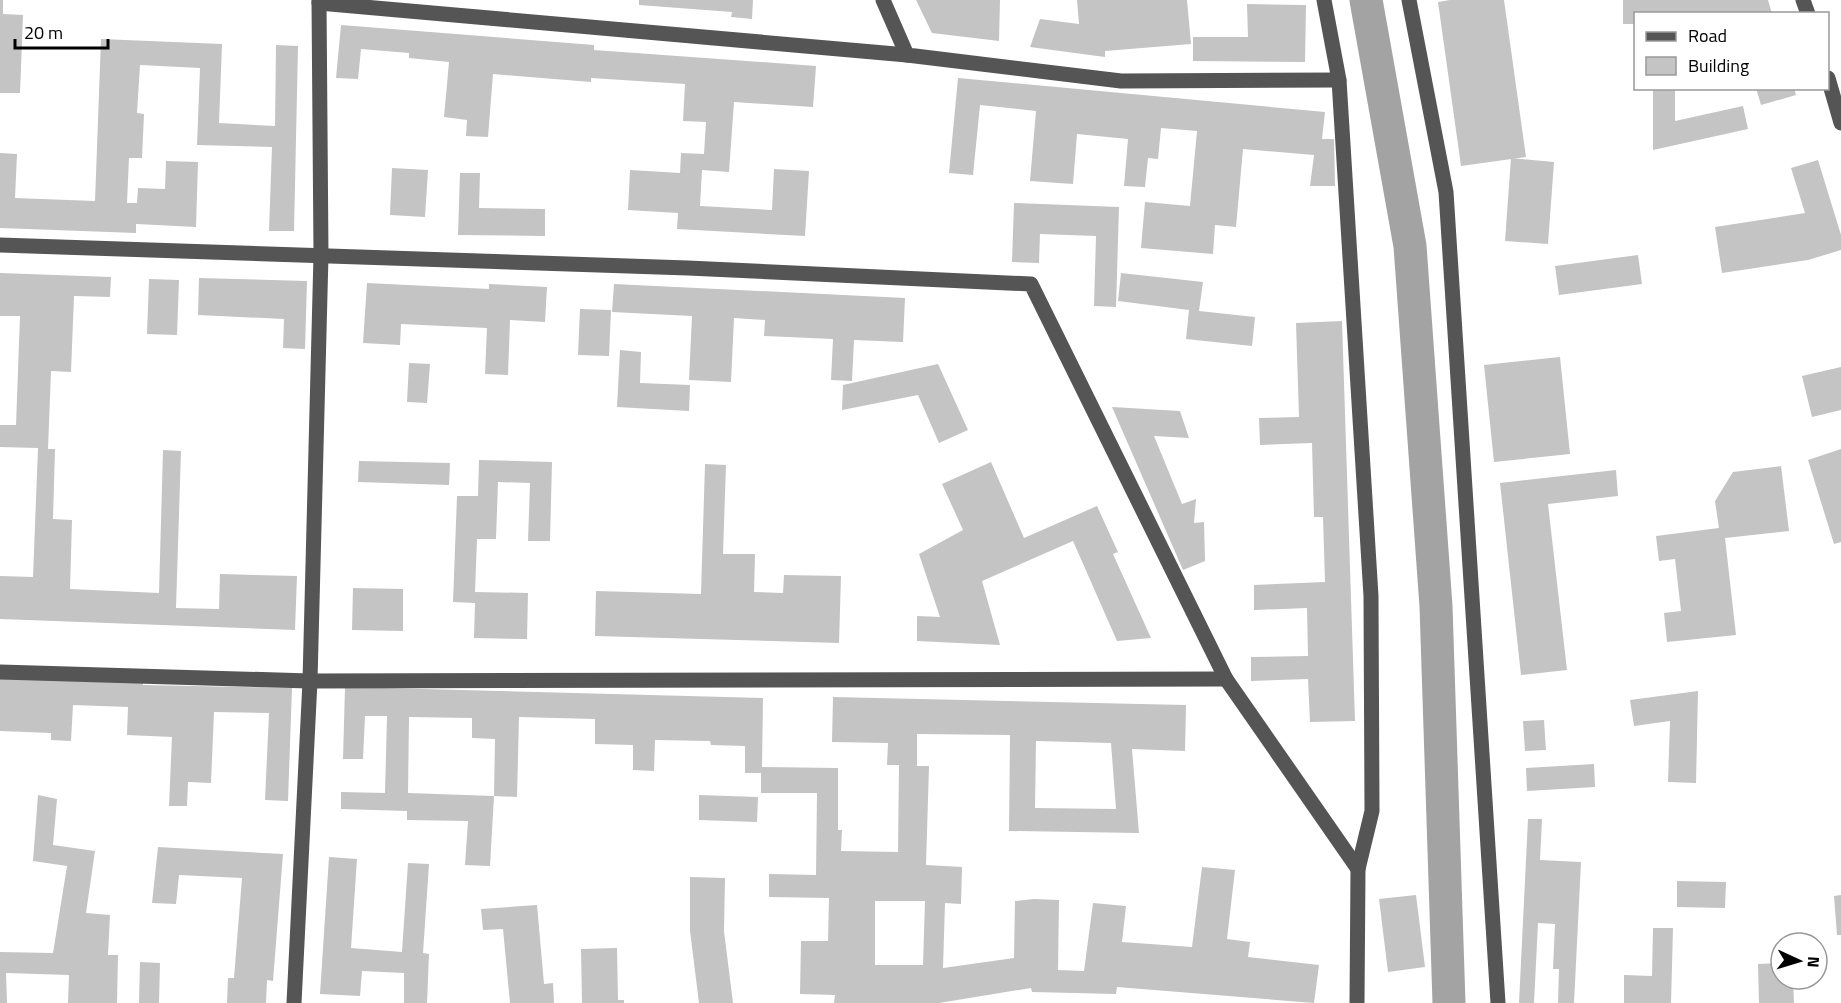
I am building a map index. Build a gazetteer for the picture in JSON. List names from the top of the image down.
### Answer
{
  "legend": ["Road", "Building"],
  "scale_bar": "20 m",
  "north": "right"
}
